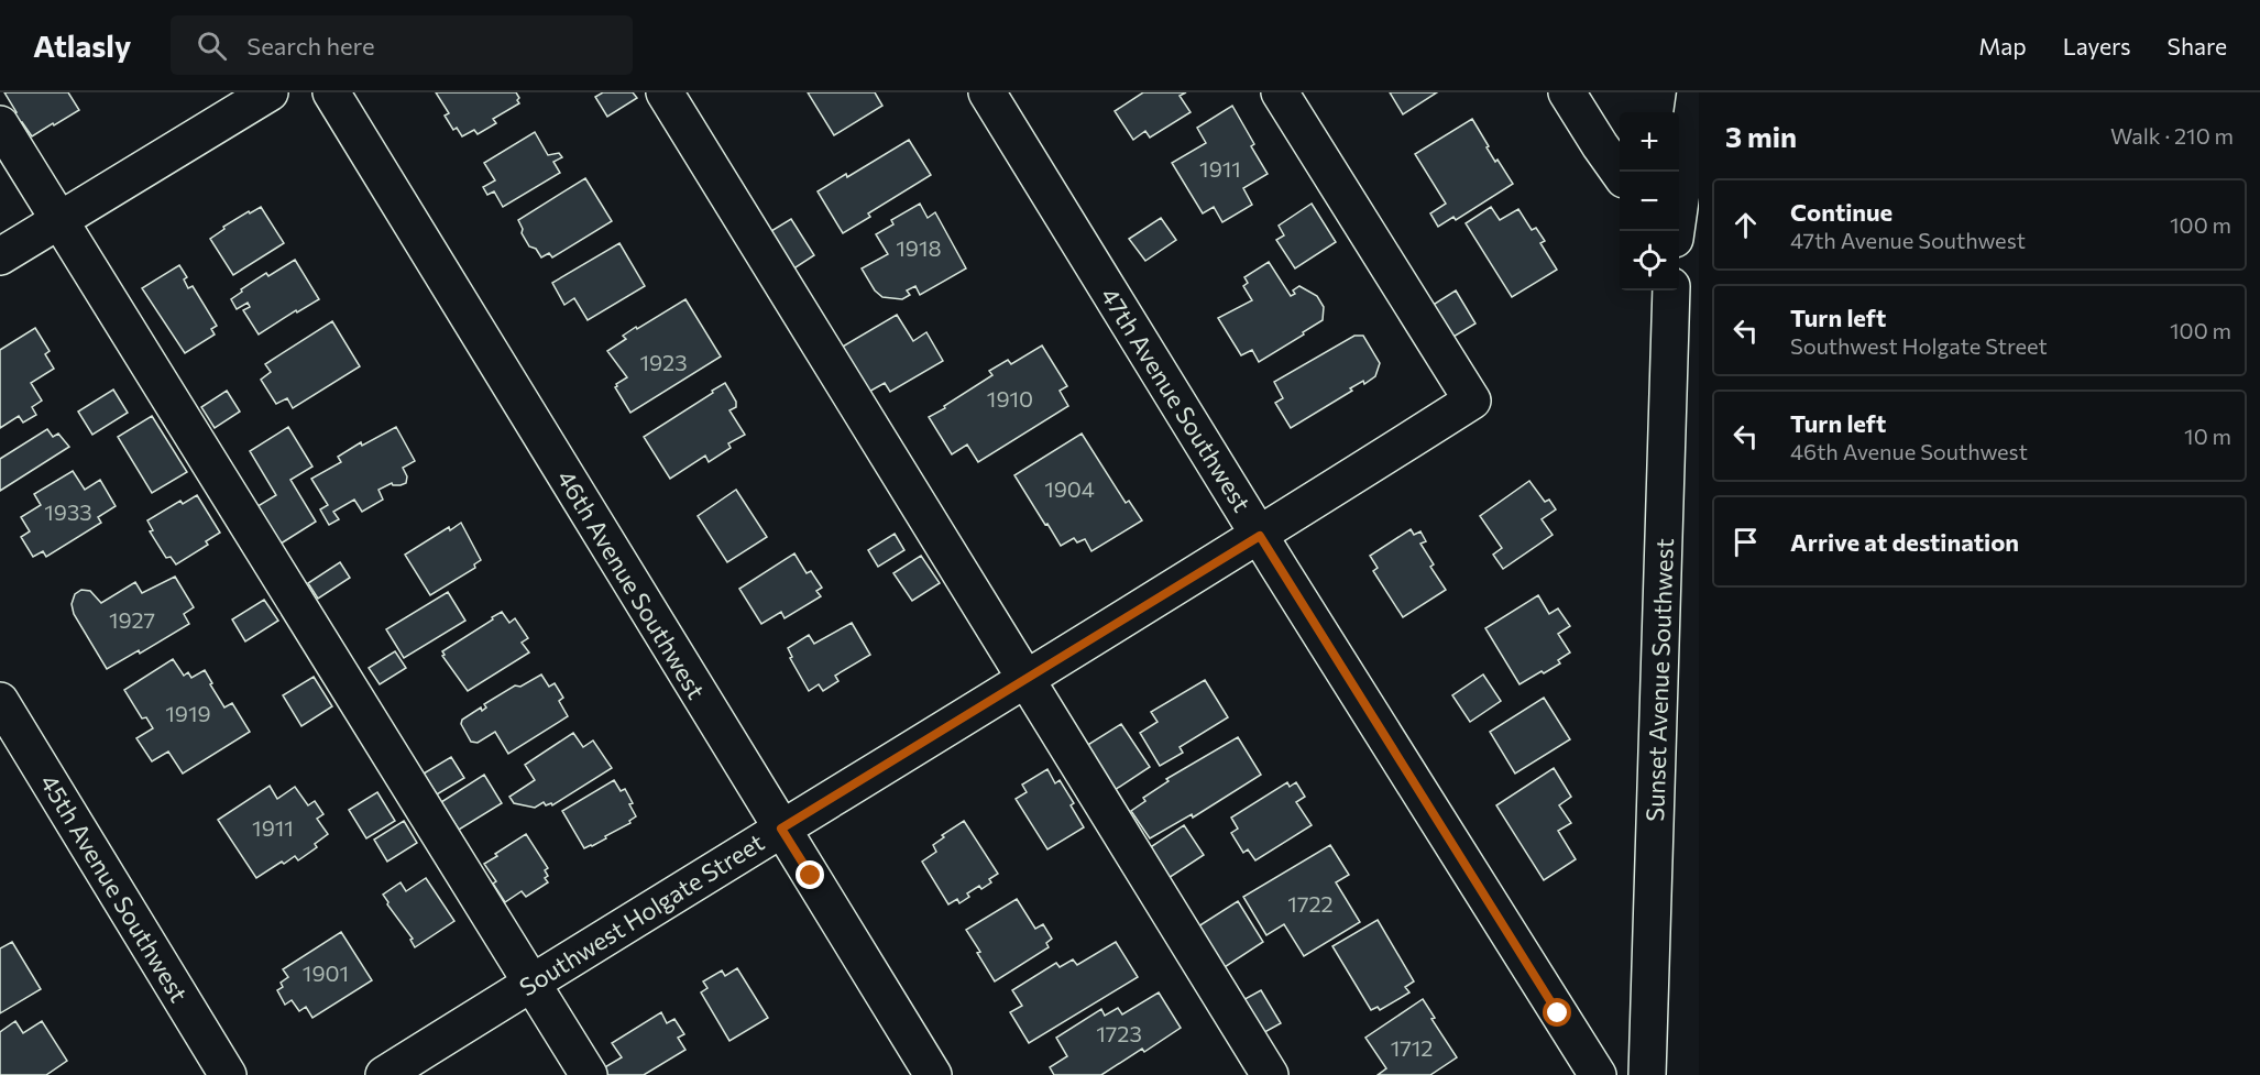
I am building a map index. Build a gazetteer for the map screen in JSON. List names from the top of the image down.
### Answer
{
  "streets": {
    "street": [
      "47th Avenue Southwest",
      "46th Avenue Southwest",
      "Sunset Avenue Southwest",
      "45th Avenue Southwest",
      "Southwest Holgate Street"
    ]
  },
  "crossings": [
    ["47th Avenue Southwest", "Southwest Holgate Street"],
    ["46th Avenue Southwest", "Southwest Holgate Street"]
  ],
  "house_numbers": [
    "1911",
    "1918",
    "1923",
    "1910",
    "1904",
    "1933",
    "1927",
    "1919",
    "1911",
    "1722",
    "1901",
    "1723",
    "1712"
  ],
  "page": {
    "header": "Atlasly",
    "search": "Search here",
    "nav": ["Map", "Layers", "Share"],
    "heading": ["3 min", "Walk · 210 m"],
    "map_buttons": ["+", "−"],
    "list": [
      ["Continue", "47th Avenue Southwest", "100 m"],
      ["Turn left", "Southwest Holgate Street", "100 m"],
      ["Turn left", "46th Avenue Southwest", "10 m"],
      "Arrive at destination"
    ]
  }
}
